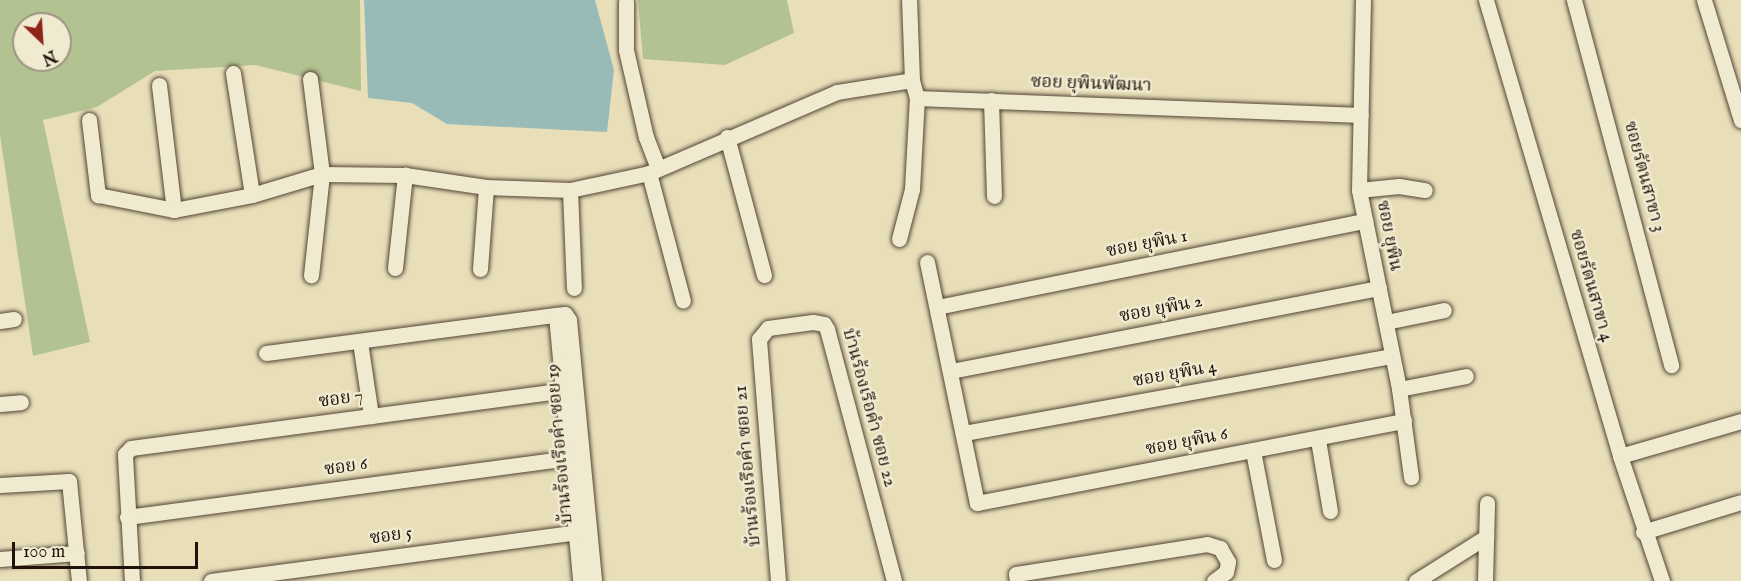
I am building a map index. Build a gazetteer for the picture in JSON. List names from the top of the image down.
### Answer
{
  "streets": {
    "street": [
      "ซอย ยุพินพัฒนา",
      "ซอยรัตนสาขา 3",
      "ซอย ยุพิน",
      "ซอย ยุพิน 1",
      "ซอยรัตนสาขา 4",
      "ซอย ยุพิน 2",
      "ซอย ยุพิน 4",
      "ซอย 7",
      "บ้านร้องเรือคำ ซอย 22",
      "ซอย ยุพิน 6",
      "บ้านร้องเรือคำ ซอย 19",
      "บ้านร้องเรือคำ ซอย 21",
      "ซอย 6",
      "ซอย 5"
    ]
  },
  "crossings": [
    ["ซอย ยุพินพัฒนา", "ซอย ยุพิน"],
    ["ซอย ยุพิน", "ซอย ยุพิน 1"],
    ["ซอย ยุพิน", "ซอย ยุพิน 2"],
    ["ซอย ยุพิน", "ซอย ยุพิน 4"],
    ["ซอย ยุพิน", "ซอย ยุพิน 6"],
    ["ซอย ยุพิน 4", "ซอย ยุพิน 6"],
    ["ซอย 7", "ซอย 6"],
    ["บ้านร้องเรือคำ ซอย 22", "บ้านร้องเรือคำ ซอย 21"]
  ],
  "scale_bar": "100 m",
  "north": "bottom right"
}
